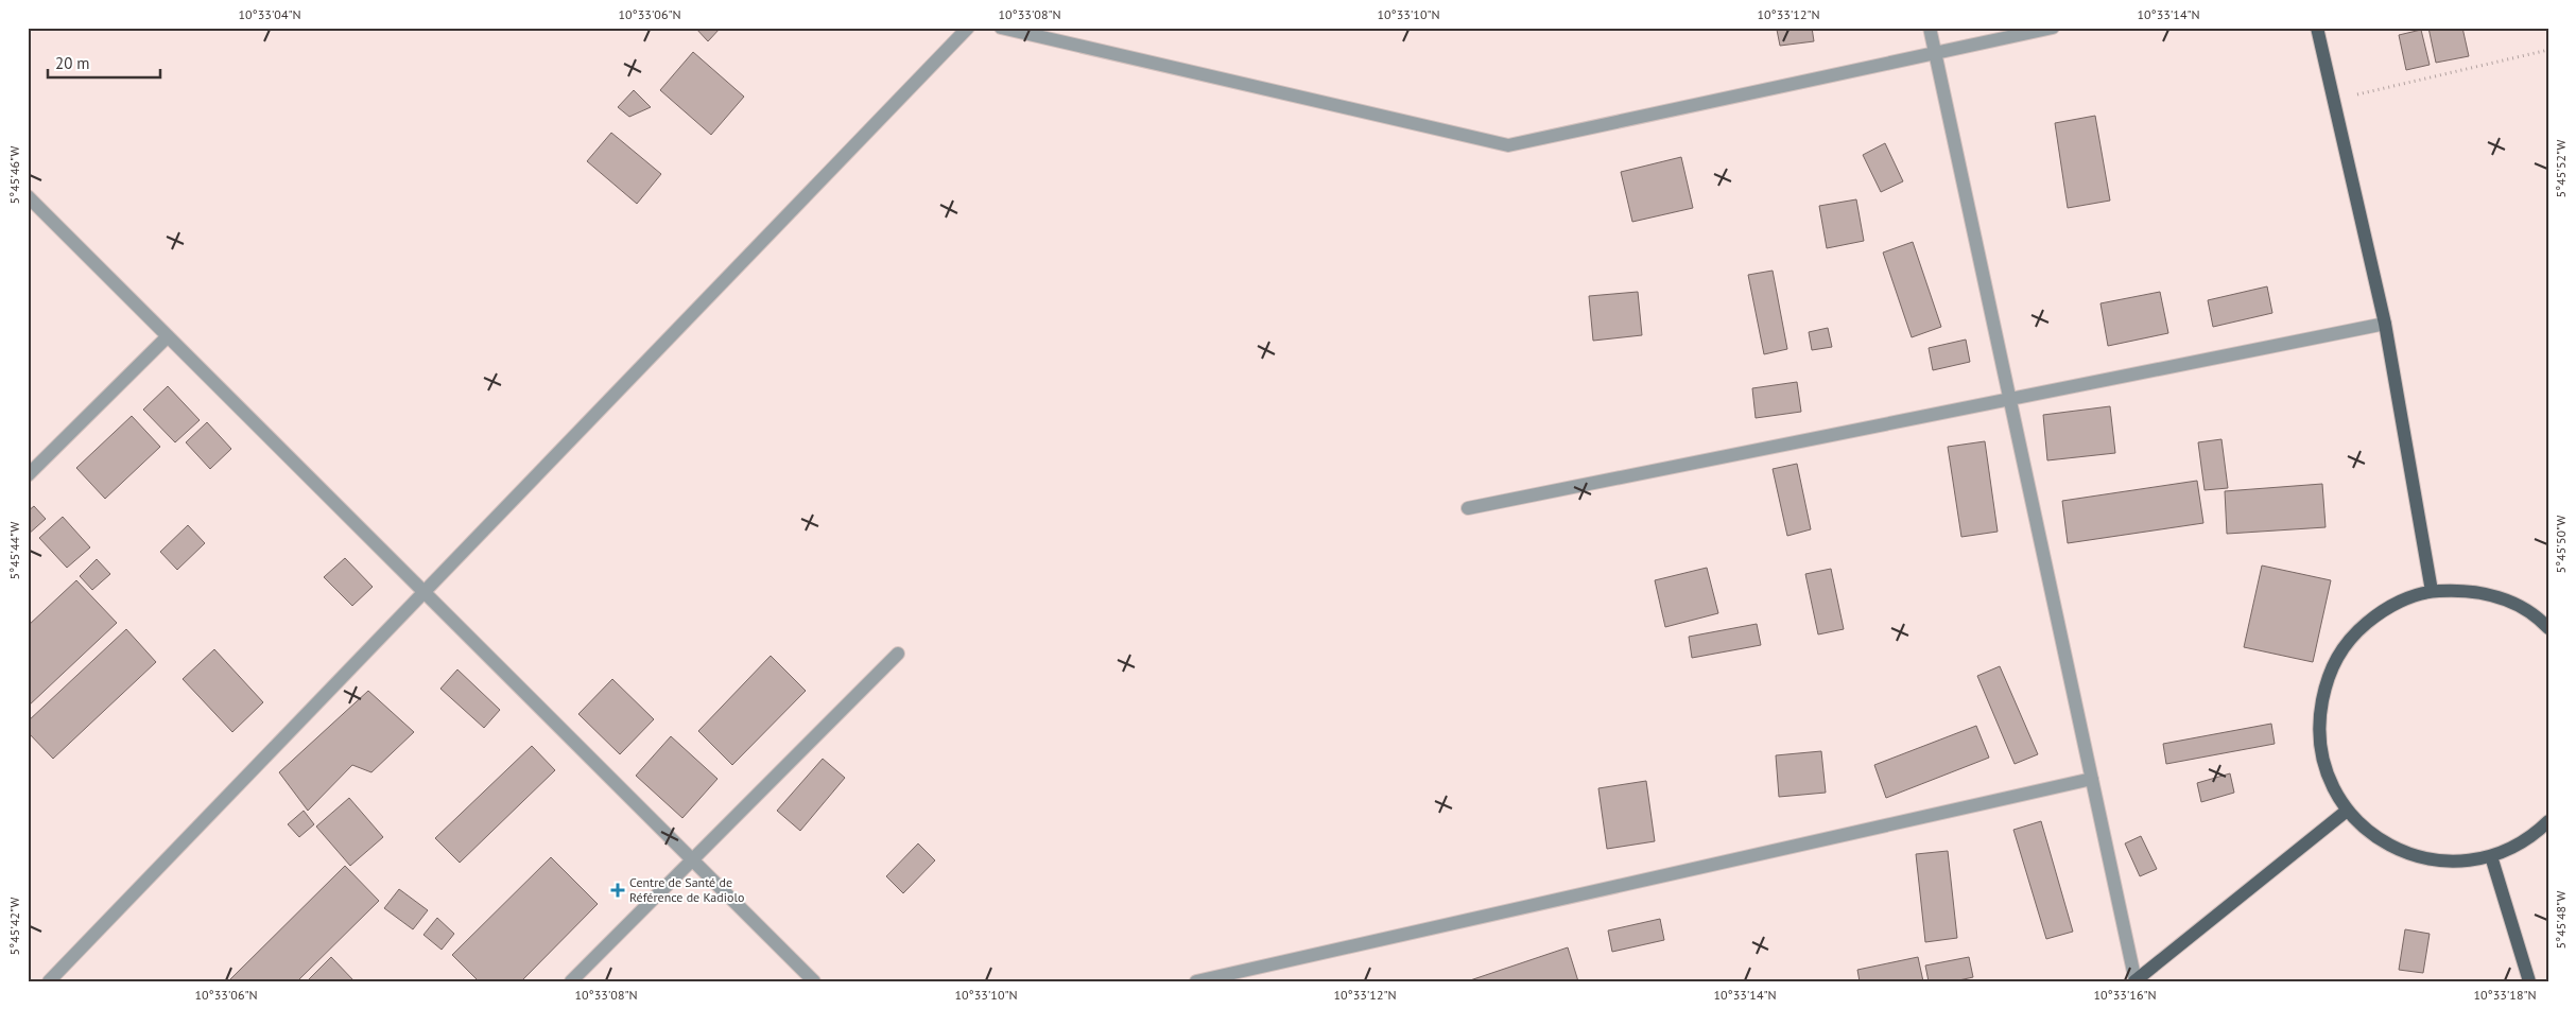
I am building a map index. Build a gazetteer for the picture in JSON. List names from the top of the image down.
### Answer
{
  "places": {
    "health": ["Centre de Santé de Référence de Kadiolo"]
  },
  "scale_bar": "20 m",
  "coordinates": [
    "10°33'04\"N",
    "10°33'06\"N",
    "10°33'08\"N",
    "10°33'10\"N",
    "10°33'12\"N",
    "10°33'14\"N",
    "5°45'52\"W",
    "5°45'46\"W",
    "5°45'50\"W",
    "5°45'44\"W",
    "5°45'48\"W",
    "5°45'42\"W",
    "10°33'16\"N",
    "10°33'18\"N"
  ]
}
